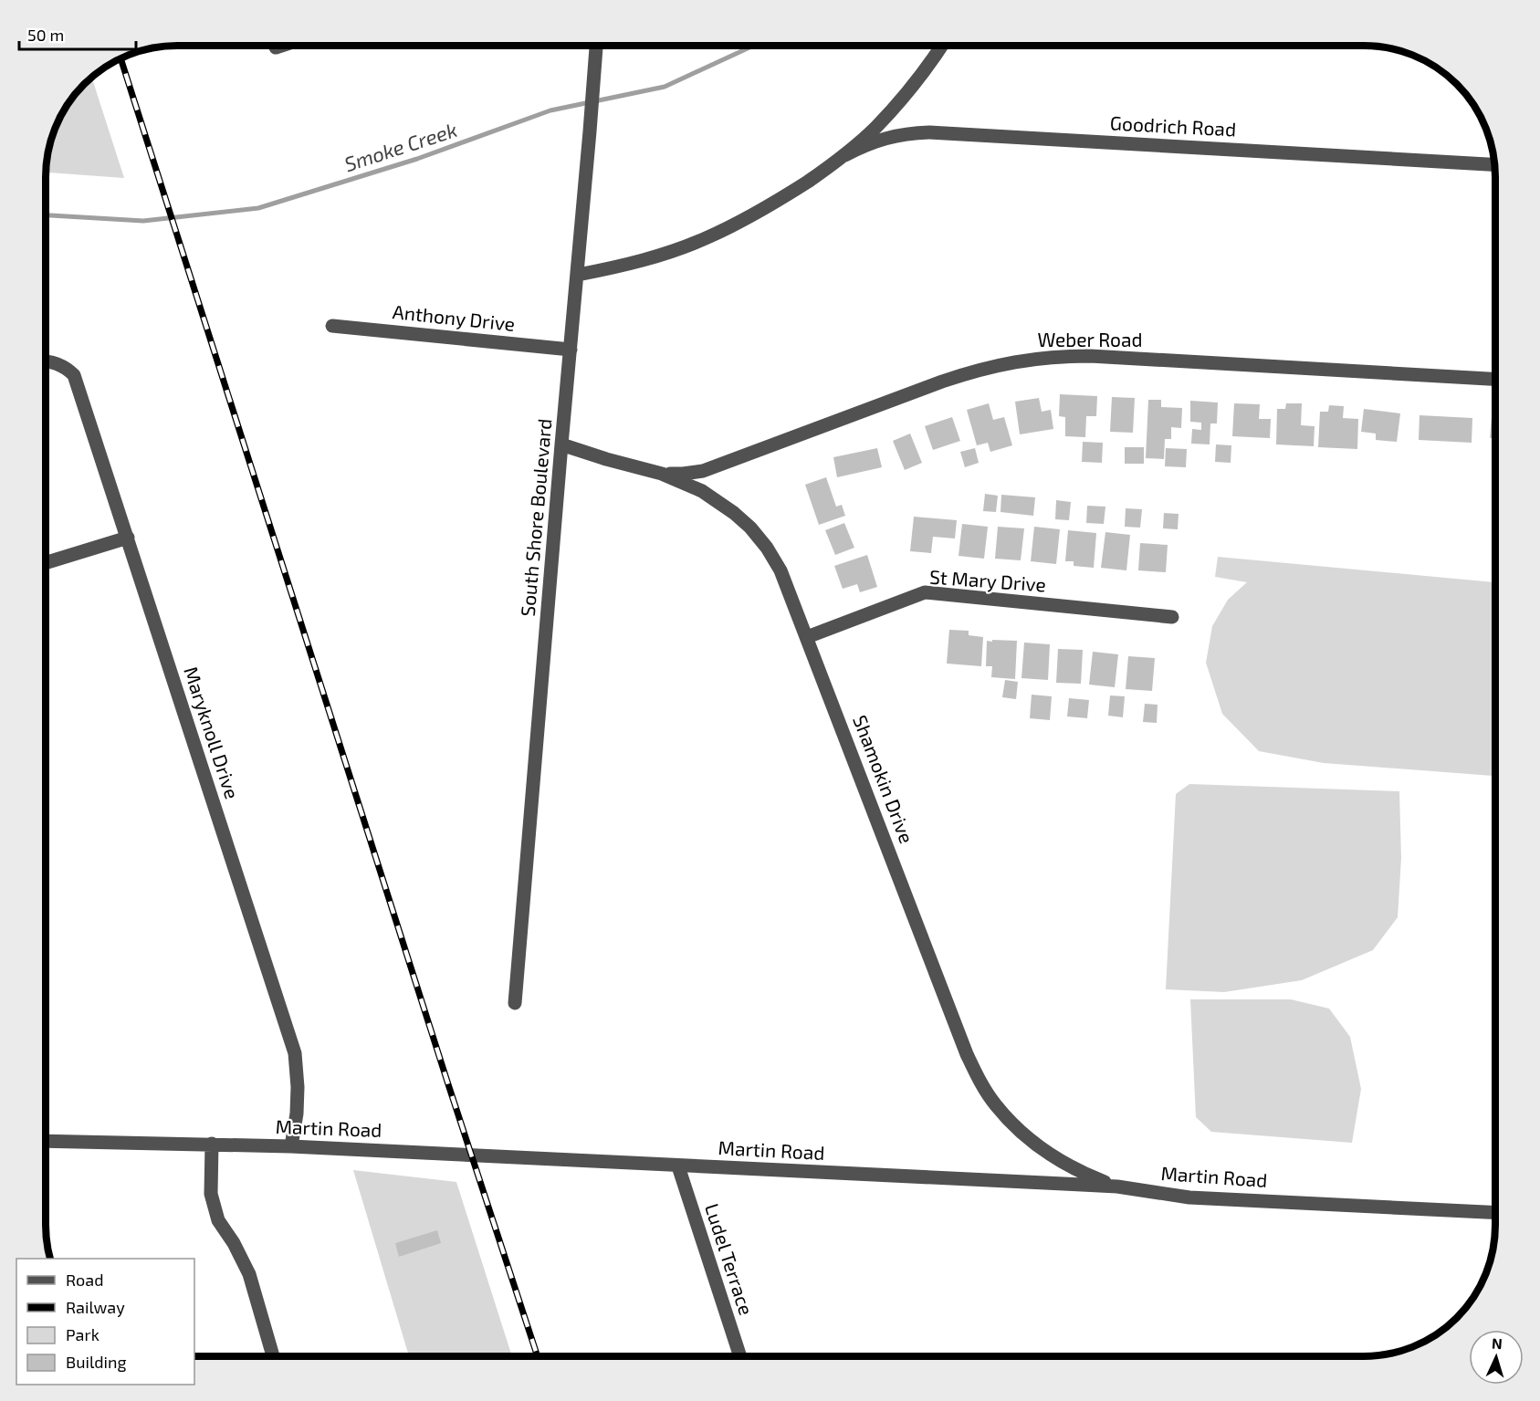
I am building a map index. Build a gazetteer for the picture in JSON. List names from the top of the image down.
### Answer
{
  "streets": {
    "street": [
      "Goodrich Road",
      "Anthony Drive",
      "Weber Road",
      "South Shore Boulevard",
      "St Mary Drive",
      "Maryknoll Drive",
      "Shamokin Drive",
      "Martin Road",
      "Ludel Terrace"
    ]
  },
  "crossings": [
    ["Anthony Drive", "South Shore Boulevard"],
    ["Weber Road", "Shamokin Drive"],
    ["South Shore Boulevard", "Shamokin Drive"],
    ["St Mary Drive", "Shamokin Drive"],
    ["Maryknoll Drive", "Martin Road"],
    ["Shamokin Drive", "Martin Road"],
    ["Martin Road", "Ludel Terrace"]
  ],
  "water": ["Smoke Creek"],
  "legend": [
    "Road",
    "Railway",
    "Park",
    "Building"
  ],
  "scale_bar": "50 m",
  "north": "top"
}
